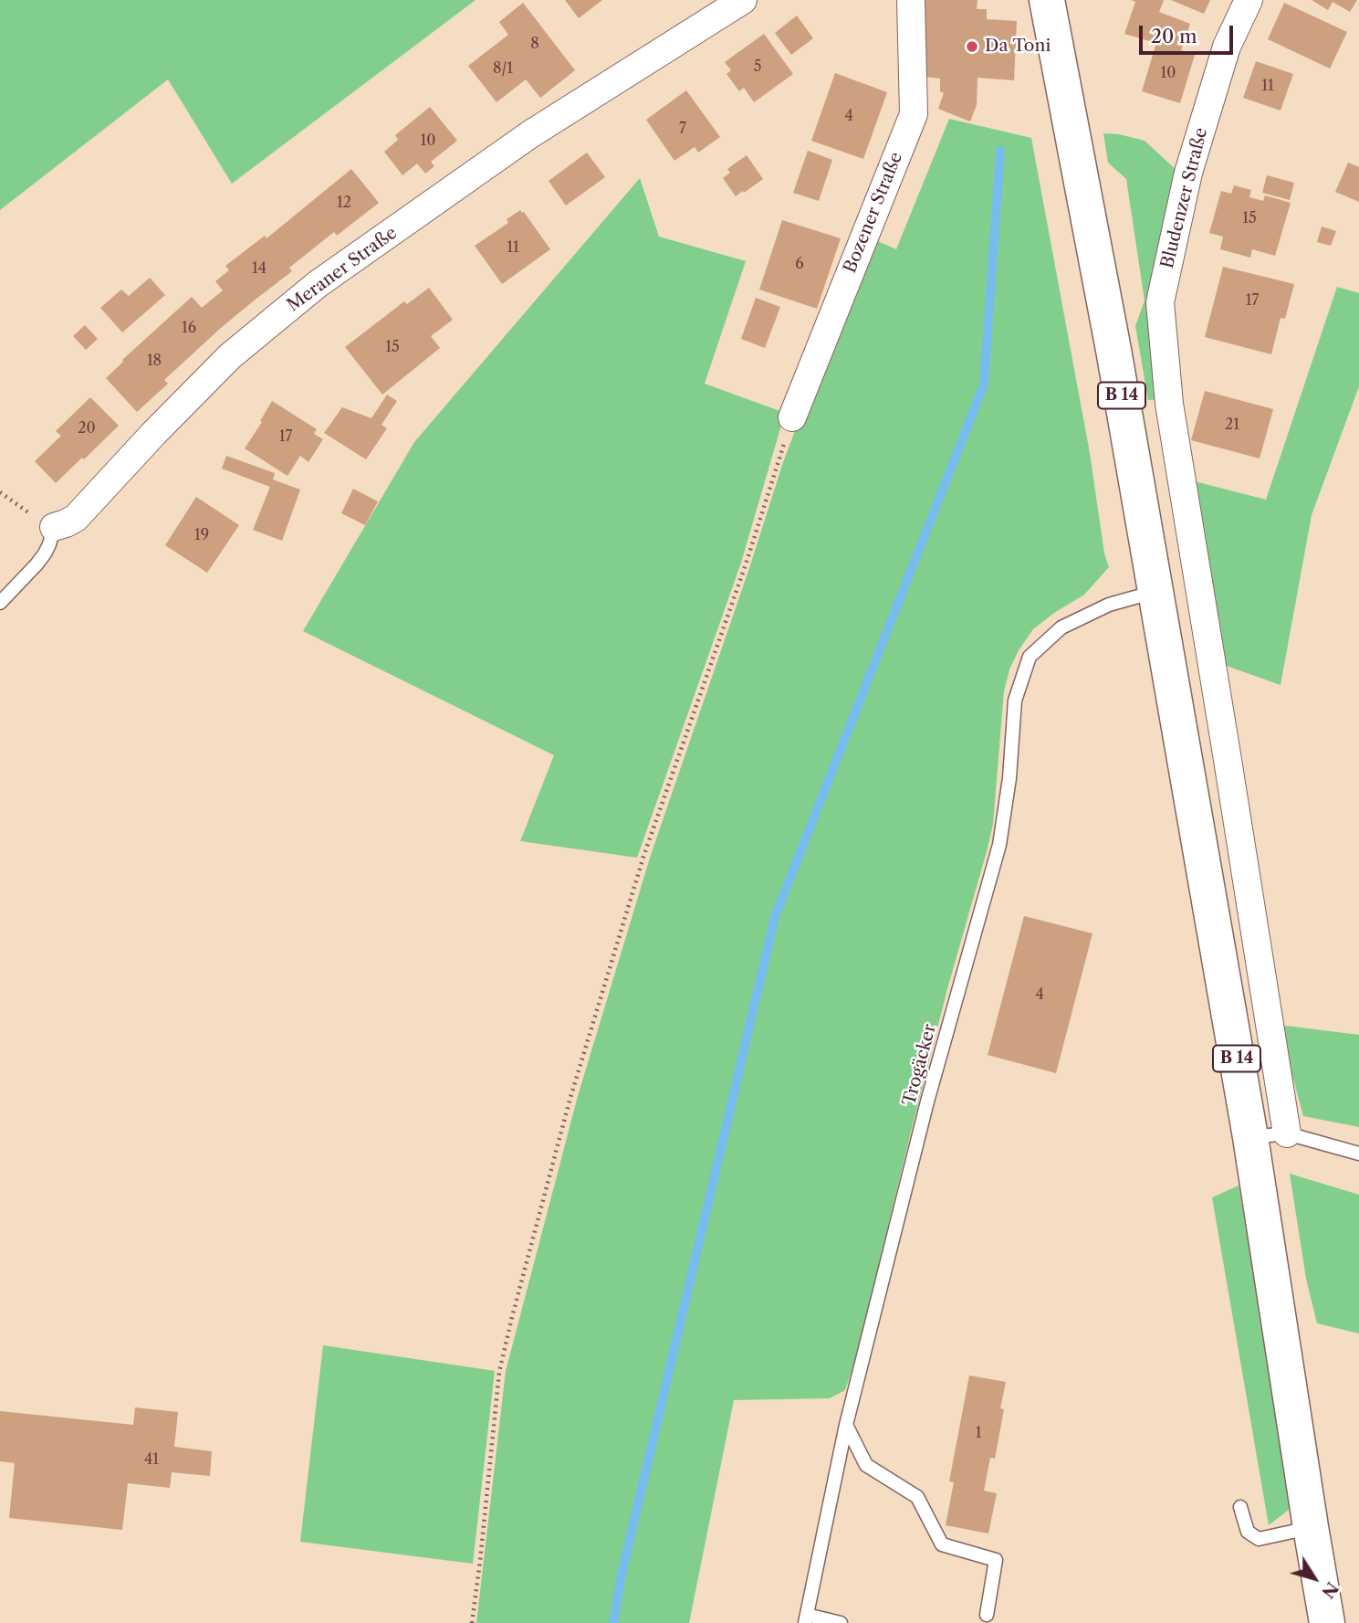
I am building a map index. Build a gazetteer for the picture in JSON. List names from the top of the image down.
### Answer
{
  "streets": {
    "main road": ["B 14"],
    "street": ["Bludenzer Straße", "Bozener Straße", "Meraner Straße"],
    "lane": ["Trogäcker"]
  },
  "crossings": [
    ["B 14", "Trogäcker"]
  ],
  "places": ["Da Toni"],
  "house_numbers": [
    "8",
    "5",
    "8/1",
    "10",
    "11",
    "4",
    "7",
    "10",
    "12",
    "15",
    "11",
    "6",
    "14",
    "17",
    "16",
    "15",
    "18",
    "21",
    "20",
    "17",
    "19",
    "4",
    "1",
    "41"
  ],
  "scale_bar": "20 m",
  "north": "bottom right"
}
